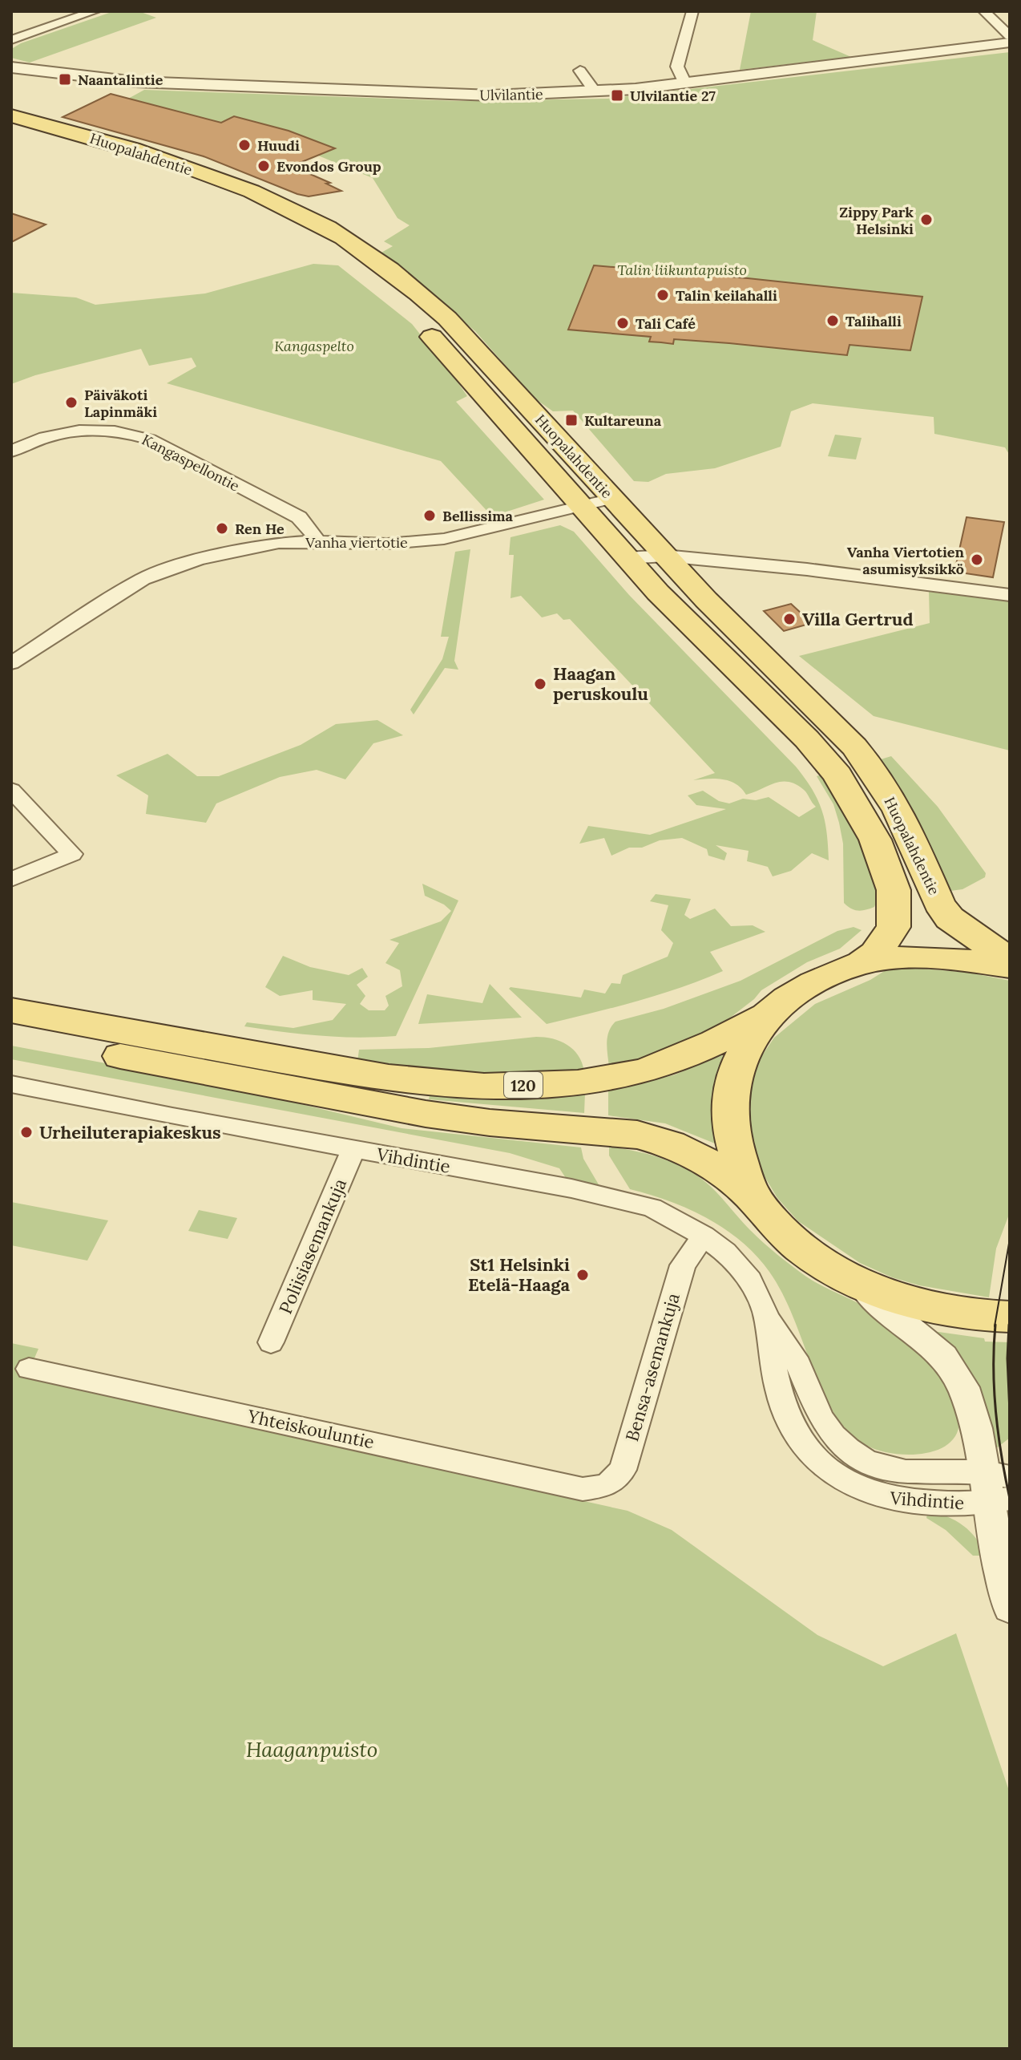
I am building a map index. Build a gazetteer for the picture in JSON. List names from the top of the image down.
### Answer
{
  "streets": {
    "main road": ["Huopalahdentie", "120"],
    "street": [
      "Ulvilantie",
      "Kangaspellontie",
      "Vanha viertotie",
      "Vihdintie",
      "Poliisiasemankuja",
      "Bensa-asemankuja",
      "Yhteiskouluntie"
    ]
  },
  "crossings": [
    ["Huopalahdentie", "Vanha viertotie"],
    ["Kangaspellontie", "Vanha viertotie"],
    ["Vihdintie", "Poliisiasemankuja"],
    ["Vihdintie", "Bensa-asemankuja"],
    ["Bensa-asemankuja", "Yhteiskouluntie"]
  ],
  "parks": ["Talin liikuntapuisto", "Kangaspelto", "Haaganpuisto"],
  "places": {
    "transit": ["Naantalintie", "Ulvilantie 27", "Kultareuna"],
    "other": [
      "Huudi",
      "Evondos Group",
      "Zippy Park Helsinki",
      "Talin keilahalli",
      "Talihalli",
      "Tali Café",
      "Päiväkoti Lapinmäki",
      "Bellissima",
      "Ren He",
      "Vanha Viertotien asumisyksikkö",
      "Villa Gertrud",
      "Haagan peruskoulu",
      "Urheiluterapiakeskus",
      "St1 Helsinki Etelä-Haaga"
    ]
  }
}
